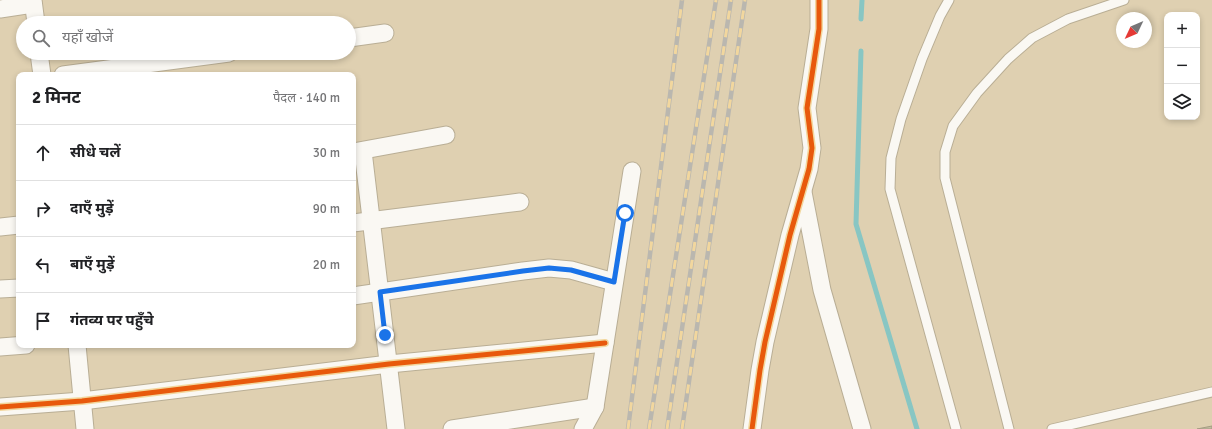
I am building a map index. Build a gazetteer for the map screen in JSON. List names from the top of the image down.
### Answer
{
  "north": "bottom left",
  "page": {
    "map_buttons": ["+", "−"],
    "search": "यहाँ खोजें",
    "heading": ["2 मिनट", "पैदल · 140 m"],
    "list": [
      ["सीधे चलें", "30 m"],
      ["दाएँ मुड़ें", "90 m"],
      ["बाएँ मुड़ें", "20 m"],
      "गंतव्य पर पहुँचे"
    ]
  }
}
